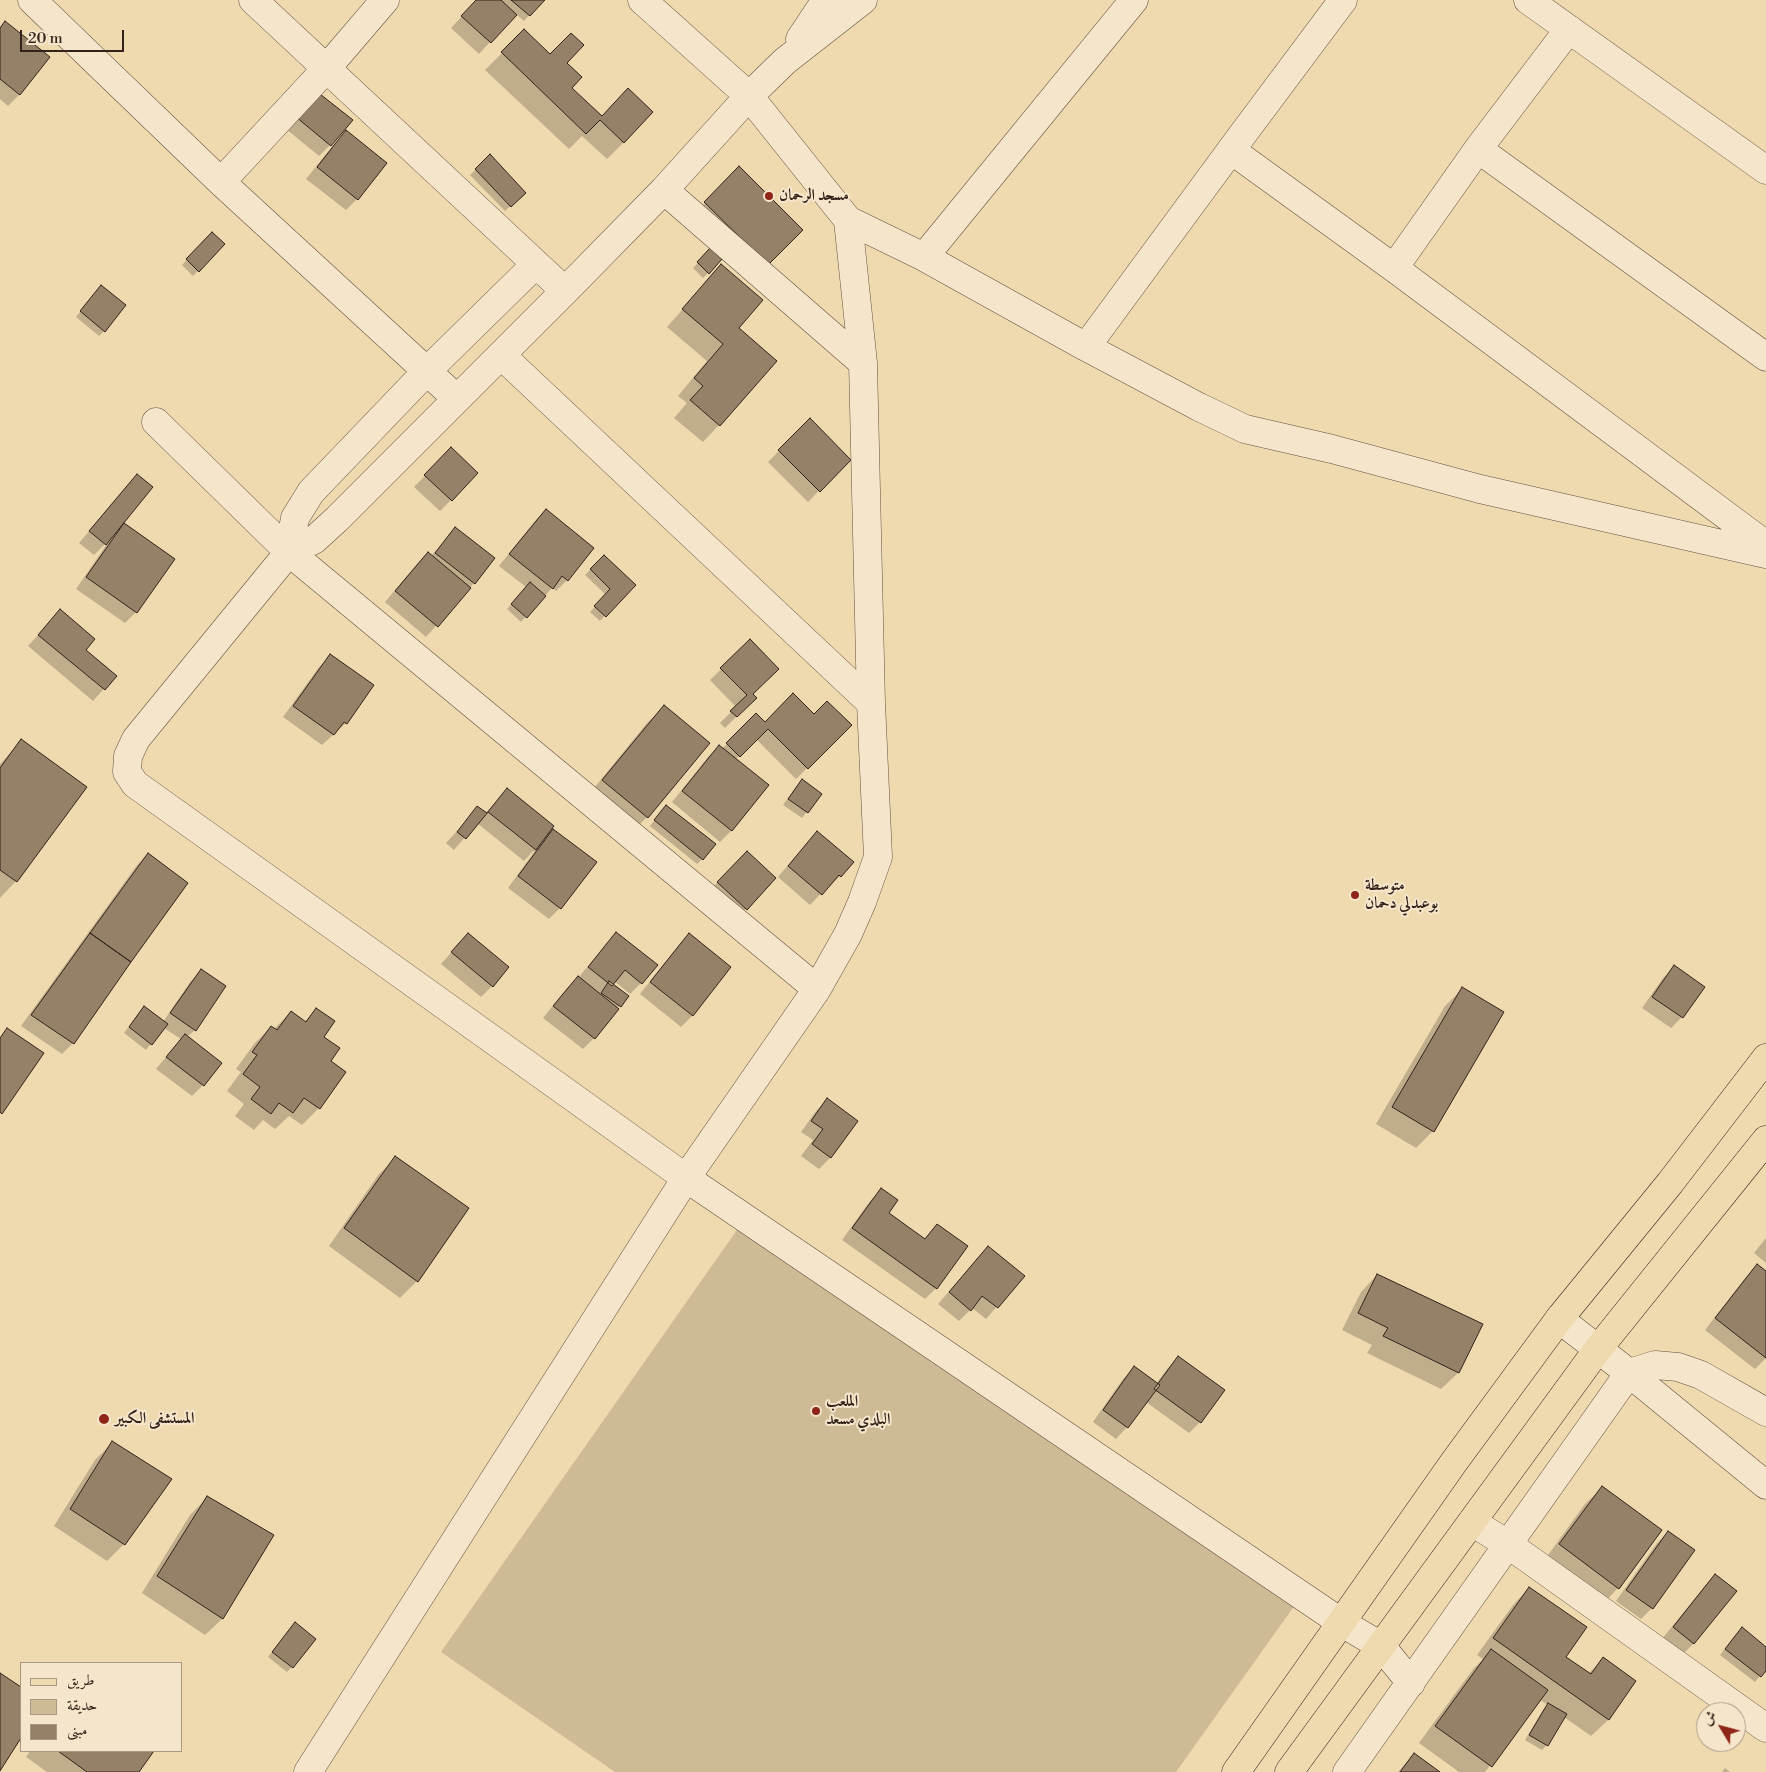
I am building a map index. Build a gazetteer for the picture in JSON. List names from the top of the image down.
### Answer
{
  "places": [
    "مسجد الرحمان",
    "متوسطة بوعبدلي دحمان",
    "الملعب البلدي مسعد",
    "المستشفى الكبير"
  ],
  "legend": ["طريق", "حديقة", "مبنى"],
  "scale_bar": "20 m",
  "north": "top left"
}
